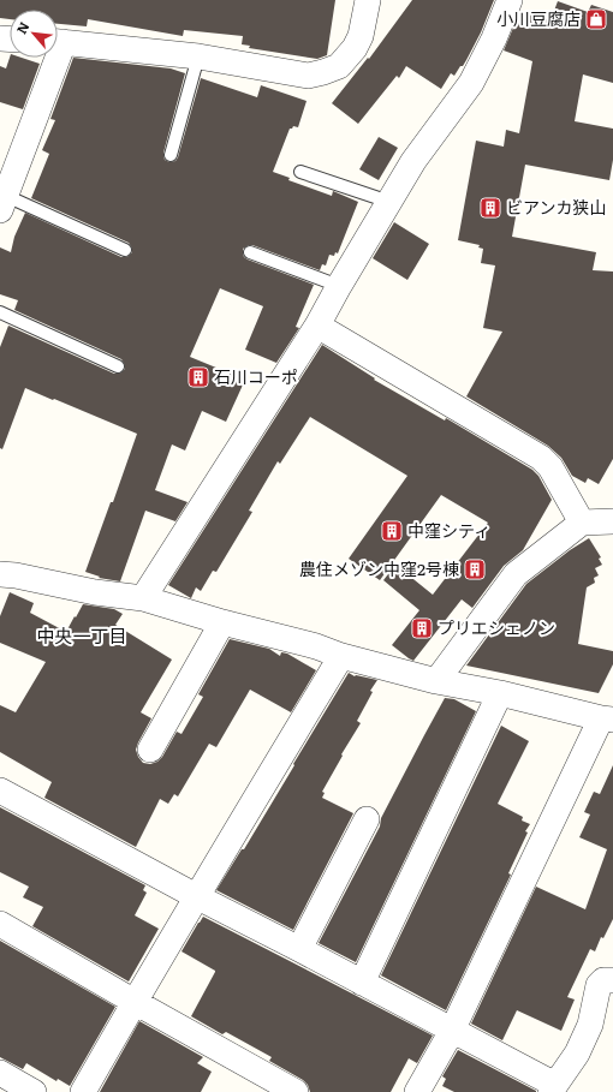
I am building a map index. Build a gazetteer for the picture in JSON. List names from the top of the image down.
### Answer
{
  "districts": ["中央一丁目"],
  "places": {
    "shop": ["小川豆腐店"],
    "building": [
      "ビアンカ狭山",
      "石川コーポ",
      "中窪シティ",
      "農住メゾン中窪2号棟",
      "プリエシェノン"
    ]
  },
  "north": "top left"
}
